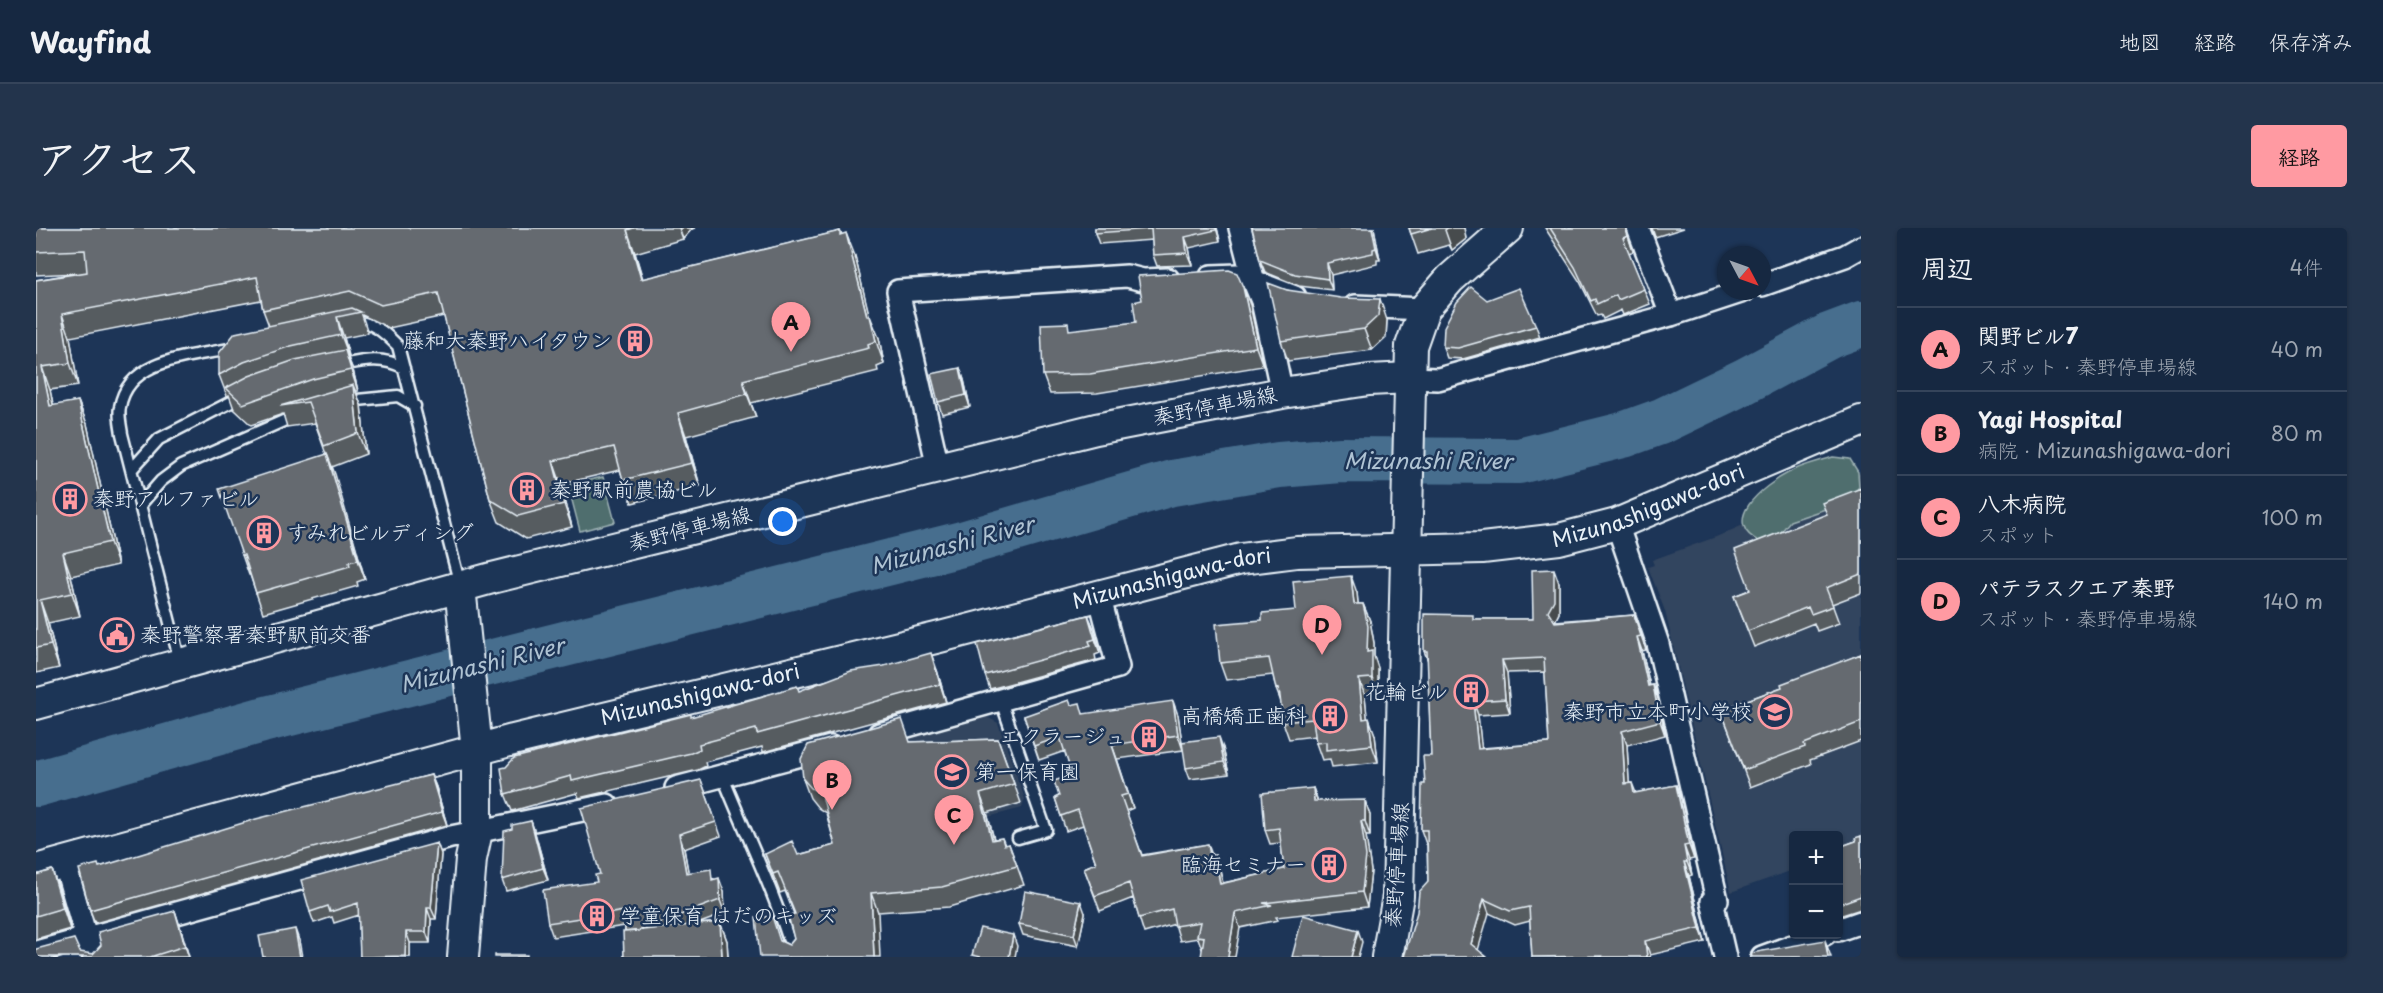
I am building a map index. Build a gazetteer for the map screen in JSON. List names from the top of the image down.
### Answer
{
  "streets": {
    "street": ["秦野停車場線", "Mizunashigawa-dori"]
  },
  "crossings": [
    ["秦野停車場線", "Mizunashigawa-dori"]
  ],
  "water": ["Mizunashi River"],
  "places": {
    "building": [
      "藤和大秦野ハイタウン",
      "秦野駅前農協ビル",
      "秦野アルファビル",
      "すみれビルディング",
      "花輪ビル",
      "高橋矯正歯科",
      "エクラージュ",
      "臨海セミナー",
      "学童保育 はだのキッズ"
    ],
    "public building": ["秦野警察署秦野駅前交番"],
    "school or university": ["秦野市立本町小学校", "第一保育園"]
  },
  "north": "bottom right",
  "page": {
    "header": "Wayfind",
    "nav": ["地図", "経路", "保存済み"],
    "title": "アクセス",
    "buttons": "経路",
    "heading": ["周辺", "4件"],
    "pins": [
      "A",
      "D",
      "B",
      "C"
    ],
    "list": [
      {
        "mark": "A",
        "name": "関野ビル7",
        "note": "スポット · 秦野停車場線",
        "value": "40 m"
      },
      {
        "mark": "B",
        "name": "Yagi Hospital",
        "note": "病院 · Mizunashigawa-dori",
        "value": "80 m"
      },
      {
        "mark": "C",
        "name": "八木病院",
        "note": "スポット",
        "value": "100 m"
      },
      {
        "mark": "D",
        "name": "パテラスクエア秦野",
        "note": "スポット · 秦野停車場線",
        "value": "140 m"
      }
    ],
    "map_buttons": ["+", "−"]
  }
}
